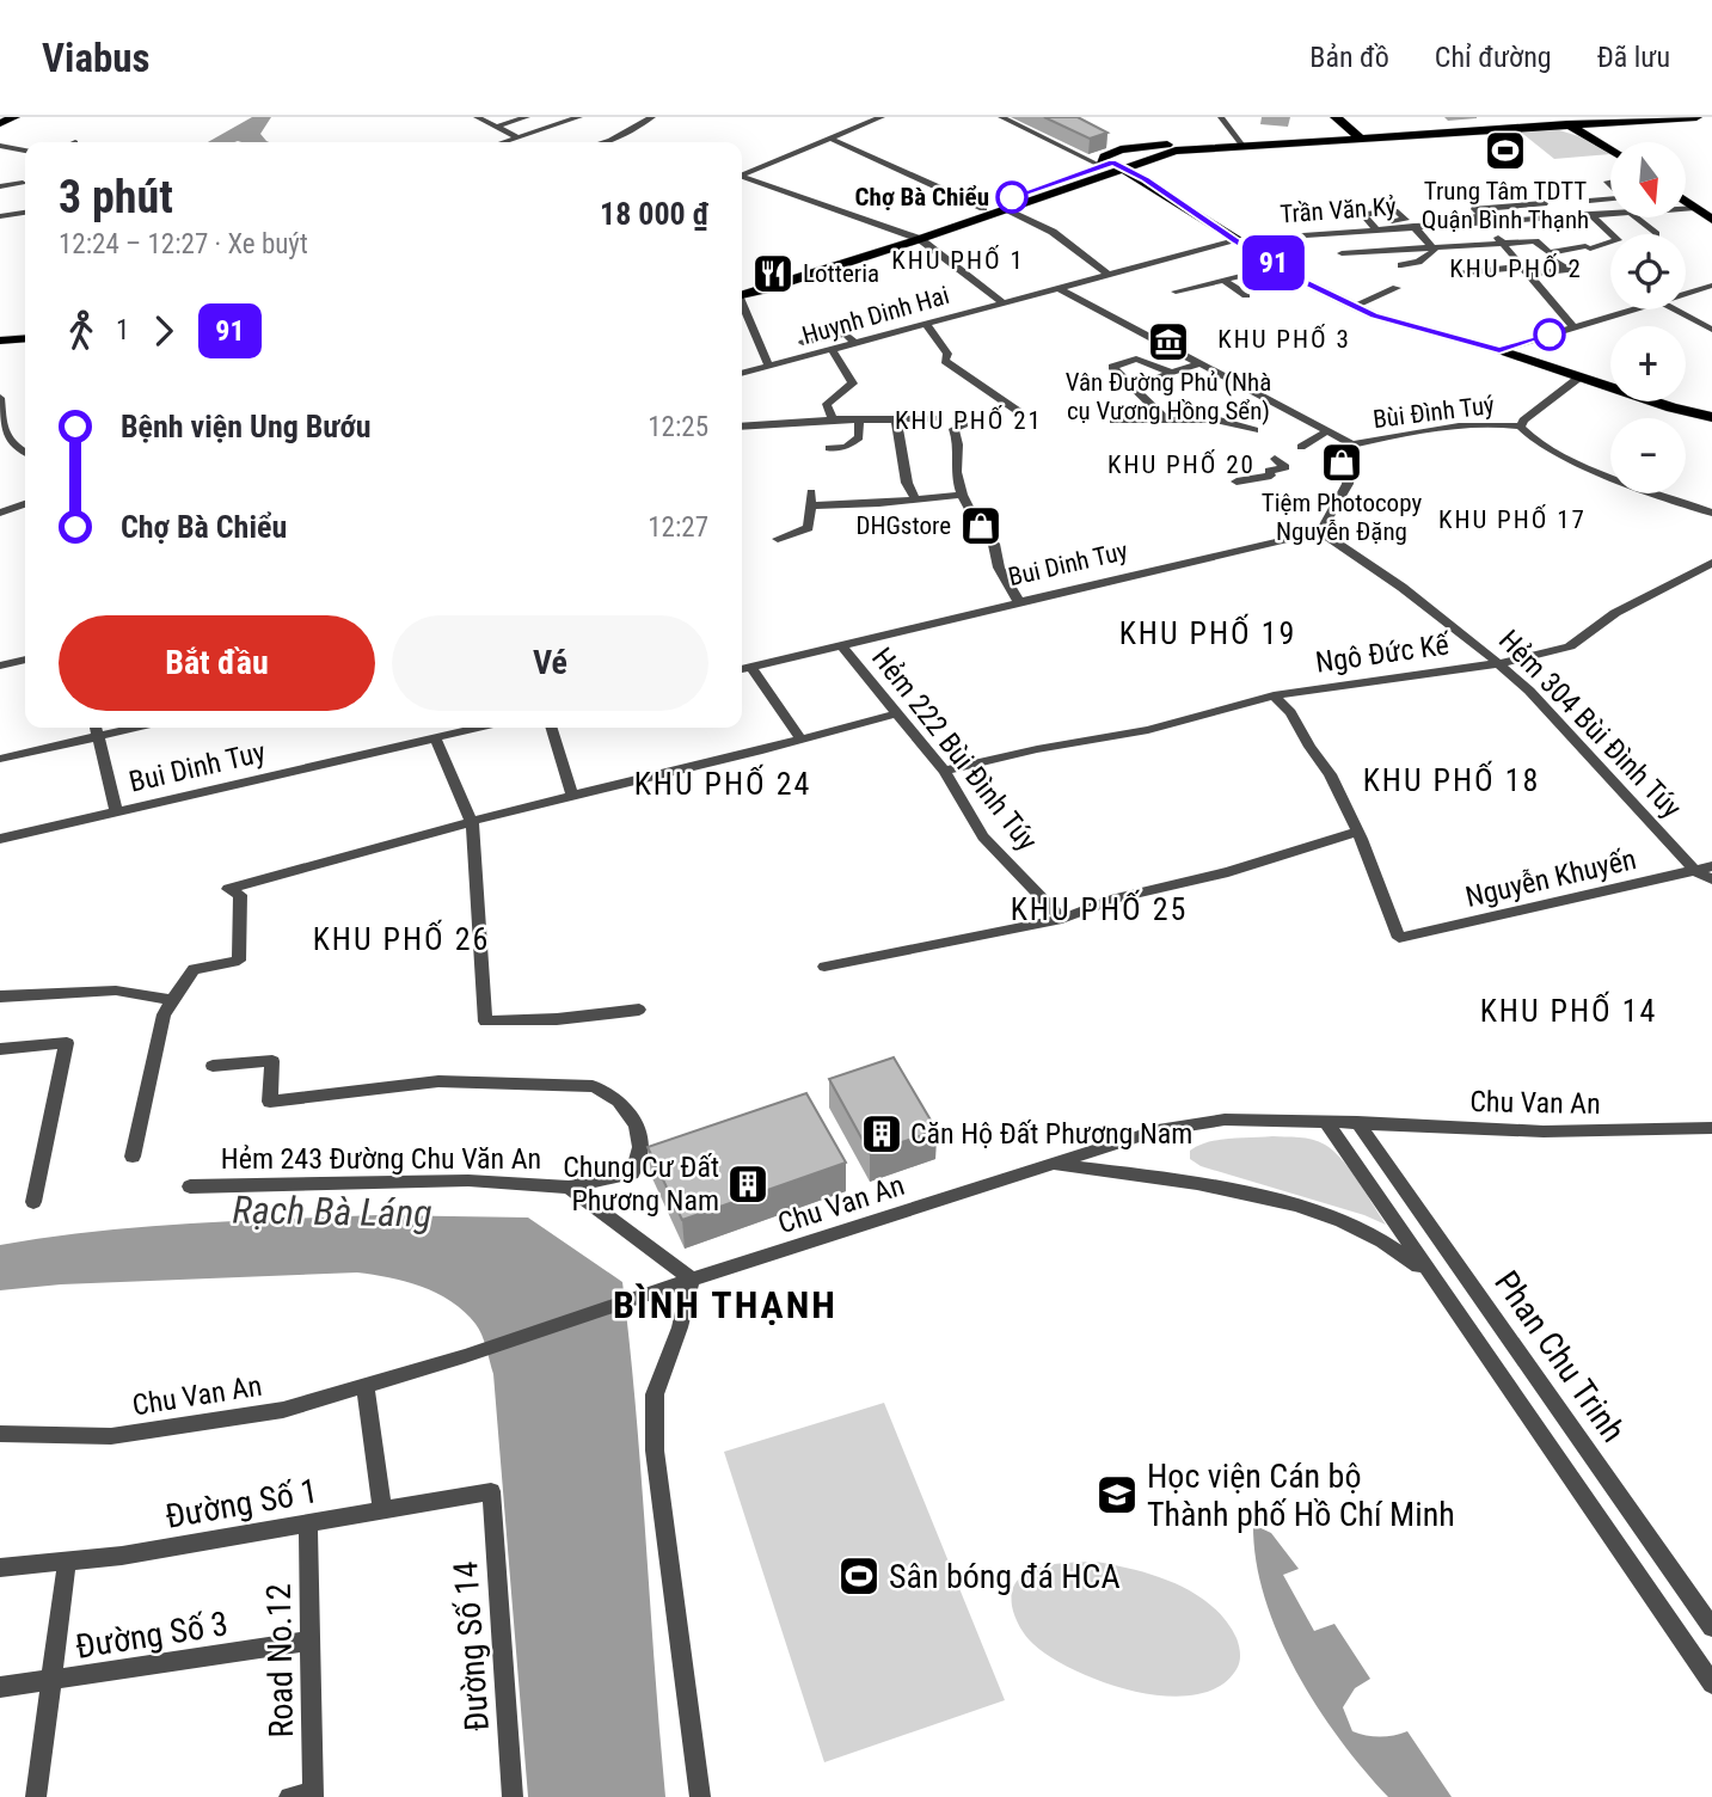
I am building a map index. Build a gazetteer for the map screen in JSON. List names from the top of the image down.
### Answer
{
  "streets": {
    "street": [
      "Trần Văn Kỷ",
      "Huynh Dinh Hai",
      "Bùi Đình Tuý",
      "Bui Dinh Tuy",
      "Ngô Đức Kế",
      "Hẻm 304 Bùi Đình Túy",
      "Hẻm 222 Bùi Đình Túy",
      "Nguyễn Khuyến",
      "Chu Van An",
      "Hẻm 243 Đường Chu Văn An",
      "Phan Chu Trinh",
      "Đường Số 1",
      "Đường Số 3",
      "Đường Số 14",
      "Road No.12"
    ]
  },
  "crossings": [
    ["Trần Văn Kỷ", "Huynh Dinh Hai"],
    ["Bui Dinh Tuy", "Hẻm 304 Bùi Đình Túy"],
    ["Bui Dinh Tuy", "Hẻm 222 Bùi Đình Túy"],
    ["Ngô Đức Kế", "Hẻm 304 Bùi Đình Túy"],
    ["Ngô Đức Kế", "Hẻm 222 Bùi Đình Túy"],
    ["Hẻm 304 Bùi Đình Túy", "Nguyễn Khuyến"],
    ["Chu Van An", "Hẻm 243 Đường Chu Văn An"],
    ["Chu Van An", "Phan Chu Trinh"],
    ["Đường Số 1", "Đường Số 14"],
    ["Đường Số 1", "Road No.12"],
    ["Đường Số 3", "Road No.12"]
  ],
  "districts": [
    "KHU PHỐ 1",
    "KHU PHỐ 2",
    "KHU PHỐ 3",
    "KHU PHỐ 21",
    "KHU PHỐ 20",
    "KHU PHỐ 17",
    "KHU PHỐ 19",
    "KHU PHỐ 18",
    "KHU PHỐ 24",
    "KHU PHỐ 25",
    "KHU PHỐ 26",
    "KHU PHỐ 14",
    "BÌNH THẠNH"
  ],
  "water": ["Rạch Bà Láng"],
  "places": {
    "sports": ["Trung Tâm TDTT Quận Bình Thạnh", "Sân bóng đá HCA"],
    "other": ["Chợ Bà Chiểu"],
    "restaurant": ["Lotteria"],
    "museum": ["Vân Đường Phủ (Nhà cụ Vương Hồng Sển)"],
    "shop": ["Tiệm Photocopy Nguyễn Đặng", "DHGstore"],
    "building": ["Căn Hộ Đất Phương Nam", "Chung Cư Đất Phương Nam"],
    "school or university": ["Học viện Cán bộ Thành phố Hồ Chí Minh"]
  },
  "lines": ["bus line 91"],
  "north": "bottom",
  "page": {
    "header": "Viabus",
    "nav": ["Bản đồ", "Chỉ đường", "Đã lưu"],
    "on_map": "91",
    "map_buttons": ["+", "−"],
    "heading": ["3 phút", "12:24 – 12:27 · Xe buýt", "18 000 ₫"],
    "legs": ["1", "91"],
    "list": [
      {
        "name": "Bệnh viện Ung Bướu",
        "value": "12:25"
      },
      {
        "name": "Chợ Bà Chiểu",
        "value": "12:27"
      }
    ],
    "buttons": ["Bắt đầu", "Vé"]
  }
}
